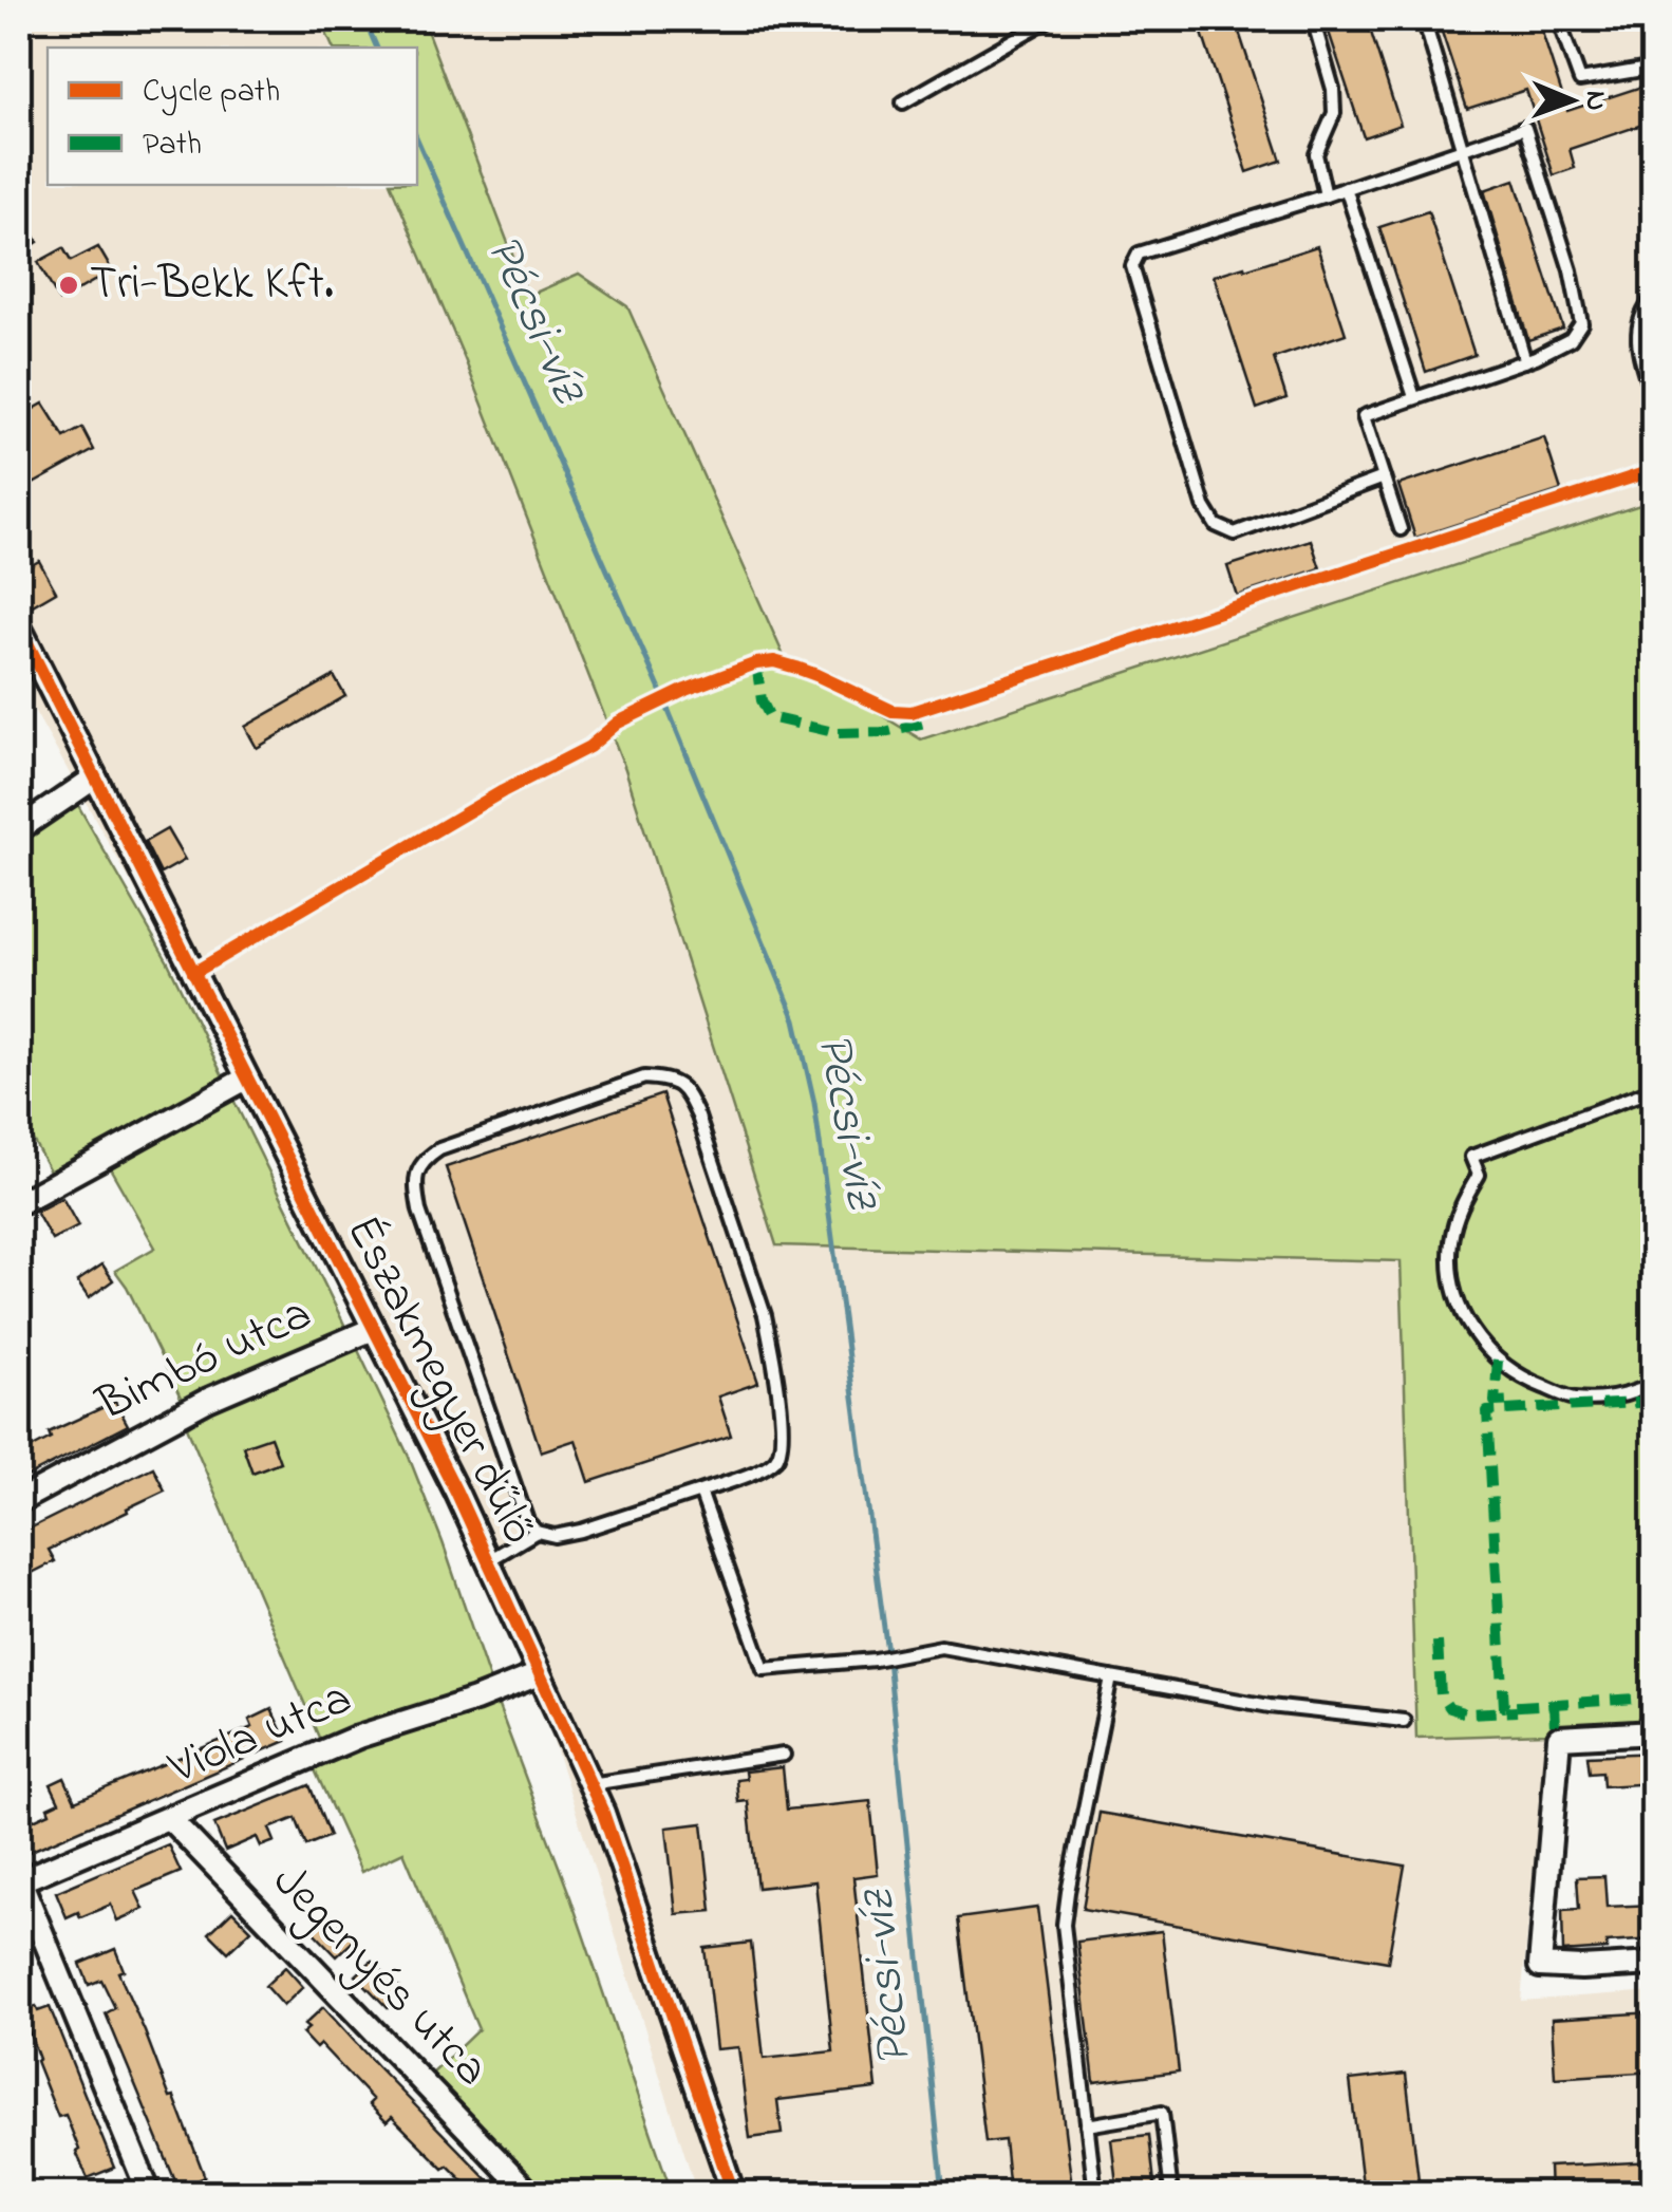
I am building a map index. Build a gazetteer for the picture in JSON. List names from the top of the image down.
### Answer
{
  "streets": {
    "street": [
      "Bimbó utca",
      "Északmegyer dűlő",
      "Viola utca",
      "Jegenyés utca"
    ]
  },
  "crossings": [
    ["Bimbó utca", "Északmegyer dűlő"],
    ["Északmegyer dűlő", "Viola utca"],
    ["Viola utca", "Jegenyés utca"]
  ],
  "water": ["Pécsi-víz"],
  "places": ["Tri-Bekk Kft."],
  "legend": ["Cycle path", "Path"],
  "north": "right"
}
